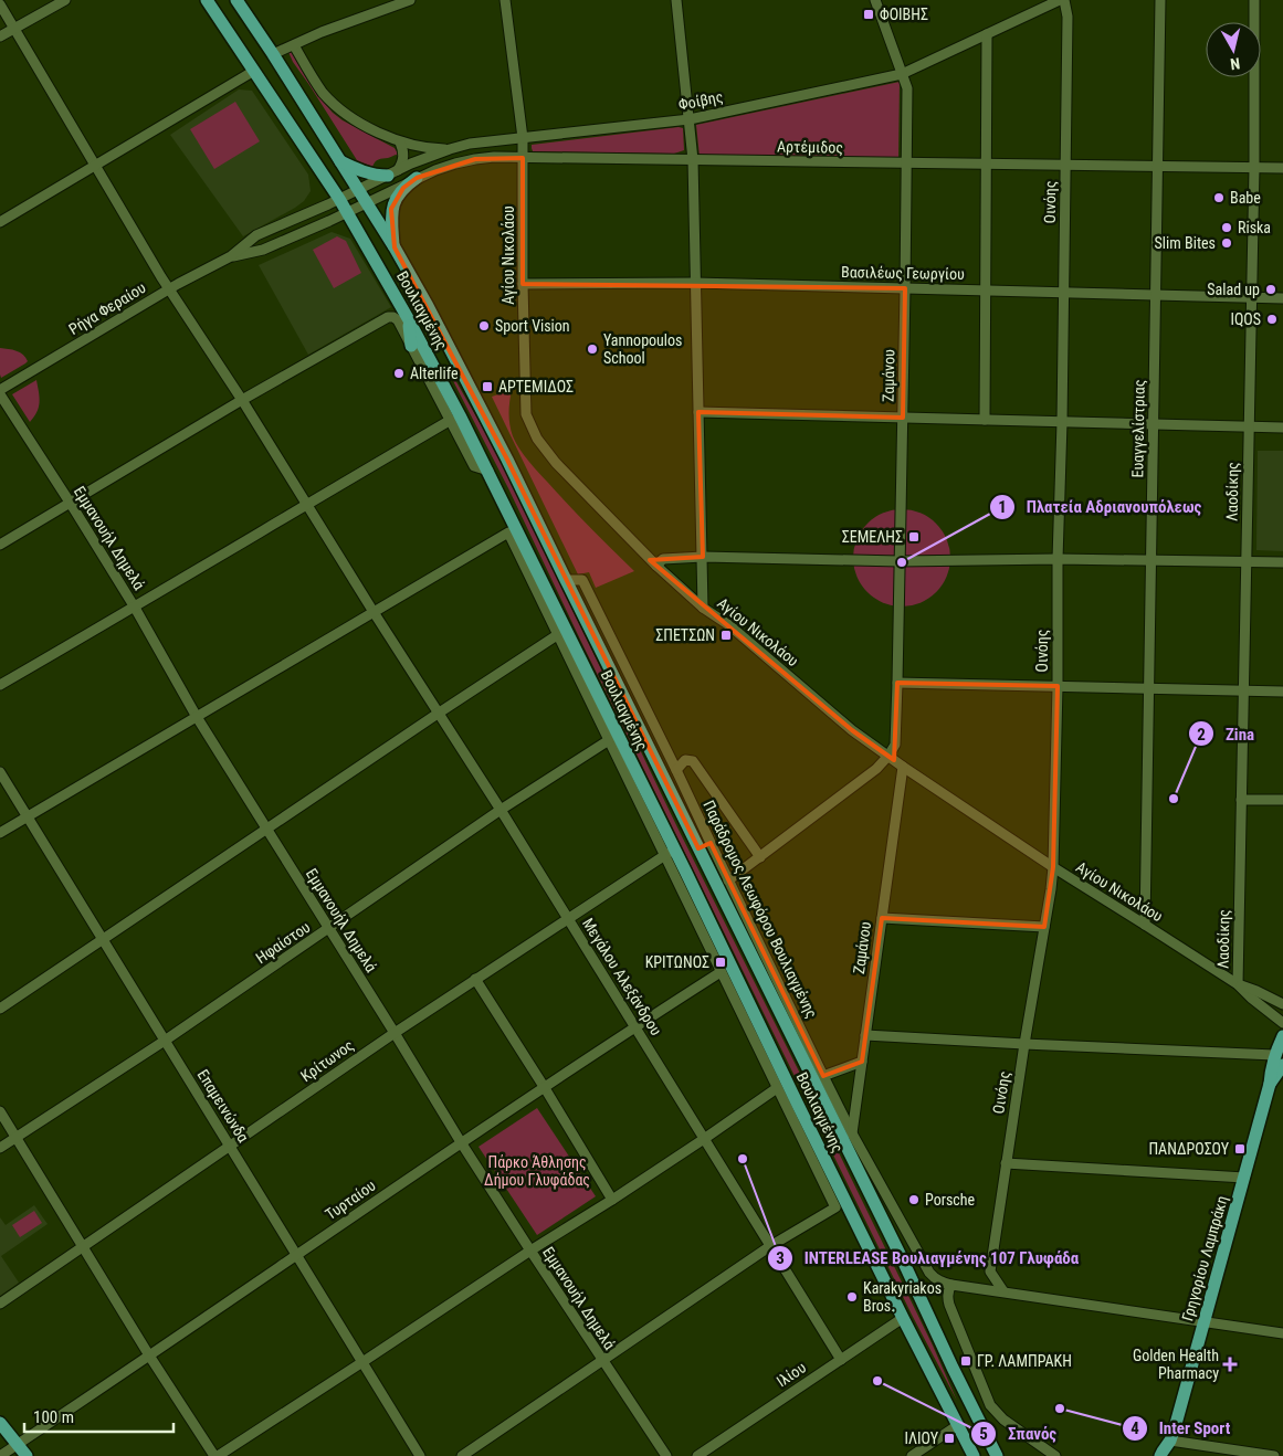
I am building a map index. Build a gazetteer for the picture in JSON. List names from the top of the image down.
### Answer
{
  "streets": {
    "main road": ["Βουλιαγμένης", "Γρηγορίου Λαμπράκη"],
    "street": [
      "Φοίβης",
      "Αρτέμιδος",
      "Οινόης",
      "Αγίου Νικολάου",
      "Βασιλέως Γεωργίου",
      "Ρήγα Φεραίου",
      "Ζαμάνου",
      "Ευαγγελίστριας",
      "Λαοδίκης",
      "Εμμανουήλ Δημελά",
      "Παράδρομος Λεωφόρου Βουλιαγμένης",
      "Ηφαίστου",
      "Μεγάλου Αλεξάνδρου",
      "Κρίτωνος",
      "Επαμεινώνδα",
      "Τυρταίου",
      "Ιλίου"
    ]
  },
  "crossings": [
    ["Φοίβης", "Οινόης"],
    ["Φοίβης", "Αγίου Νικολάου"],
    ["Φοίβης", "Ρήγα Φεραίου"],
    ["Φοίβης", "Βουλιαγμένης"],
    ["Φοίβης", "Ζαμάνου"],
    ["Αρτέμιδος", "Οινόης"],
    ["Αρτέμιδος", "Αγίου Νικολάου"],
    ["Αρτέμιδος", "Ρήγα Φεραίου"],
    ["Αρτέμιδος", "Βουλιαγμένης"],
    ["Αρτέμιδος", "Ζαμάνου"],
    ["Αρτέμιδος", "Ευαγγελίστριας"],
    ["Αρτέμιδος", "Λαοδίκης"],
    ["Οινόης", "Αγίου Νικολάου"],
    ["Οινόης", "Βασιλέως Γεωργίου"],
    ["Αγίου Νικολάου", "Βασιλέως Γεωργίου"],
    ["Αγίου Νικολάου", "Ζαμάνου"],
    ["Αγίου Νικολάου", "Ευαγγελίστριας"],
    ["Αγίου Νικολάου", "Λαοδίκης"],
    ["Βασιλέως Γεωργίου", "Ζαμάνου"],
    ["Βασιλέως Γεωργίου", "Ευαγγελίστριας"],
    ["Βασιλέως Γεωργίου", "Λαοδίκης"],
    ["Ρήγα Φεραίου", "Βουλιαγμένης"],
    ["Ρήγα Φεραίου", "Μεγάλου Αλεξάνδρου"],
    ["Βουλιαγμένης", "Παράδρομος Λεωφόρου Βουλιαγμένης"],
    ["Βουλιαγμένης", "Κρίτωνος"],
    ["Βουλιαγμένης", "Ιλίου"],
    ["Ζαμάνου", "Παράδρομος Λεωφόρου Βουλιαγμένης"],
    ["Εμμανουήλ Δημελά", "Ηφαίστου"],
    ["Εμμανουήλ Δημελά", "Κρίτωνος"],
    ["Εμμανουήλ Δημελά", "Τυρταίου"],
    ["Ηφαίστου", "Μεγάλου Αλεξάνδρου"],
    ["Ηφαίστου", "Επαμεινώνδα"],
    ["Μεγάλου Αλεξάνδρου", "Κρίτωνος"],
    ["Μεγάλου Αλεξάνδρου", "Τυρταίου"],
    ["Μεγάλου Αλεξάνδρου", "Ιλίου"],
    ["Κρίτωνος", "Επαμεινώνδα"],
    ["Επαμεινώνδα", "Τυρταίου"]
  ],
  "parks": ["Πάρκο Άθλησης Δήμου Γλυφάδας"],
  "places": {
    "transit": [
      "ΦΟΙΒΗΣ",
      "ΑΡΤΕΜΙΔΟΣ",
      "ΣΕΜΕΛΗΣ",
      "ΣΠΕΤΣΩΝ",
      "ΚΡΙΤΩΝΟΣ",
      "ΠΑΝΔΡΟΣΟΥ",
      "ΓΡ. ΛΑΜΠΡΑΚΗ",
      "ΙΛΙΟΥ"
    ],
    "other": [
      "Babe",
      "Riska",
      "Slim Bites",
      "Salad up",
      "IQOS",
      "Sport Vision",
      "Yannopoulos School",
      "Alterlife",
      "Πλατεία Αδριανουπόλεως",
      "Zina",
      "INTERLEASE Βουλιαγμένης 107 Γλυφάδα",
      "Porsche",
      "Karakyriakos Bros.",
      "Σπανός",
      "Inter Sport"
    ],
    "health": ["Golden Health Pharmacy"]
  },
  "scale_bar": "100 m",
  "north": "bottom"
}
